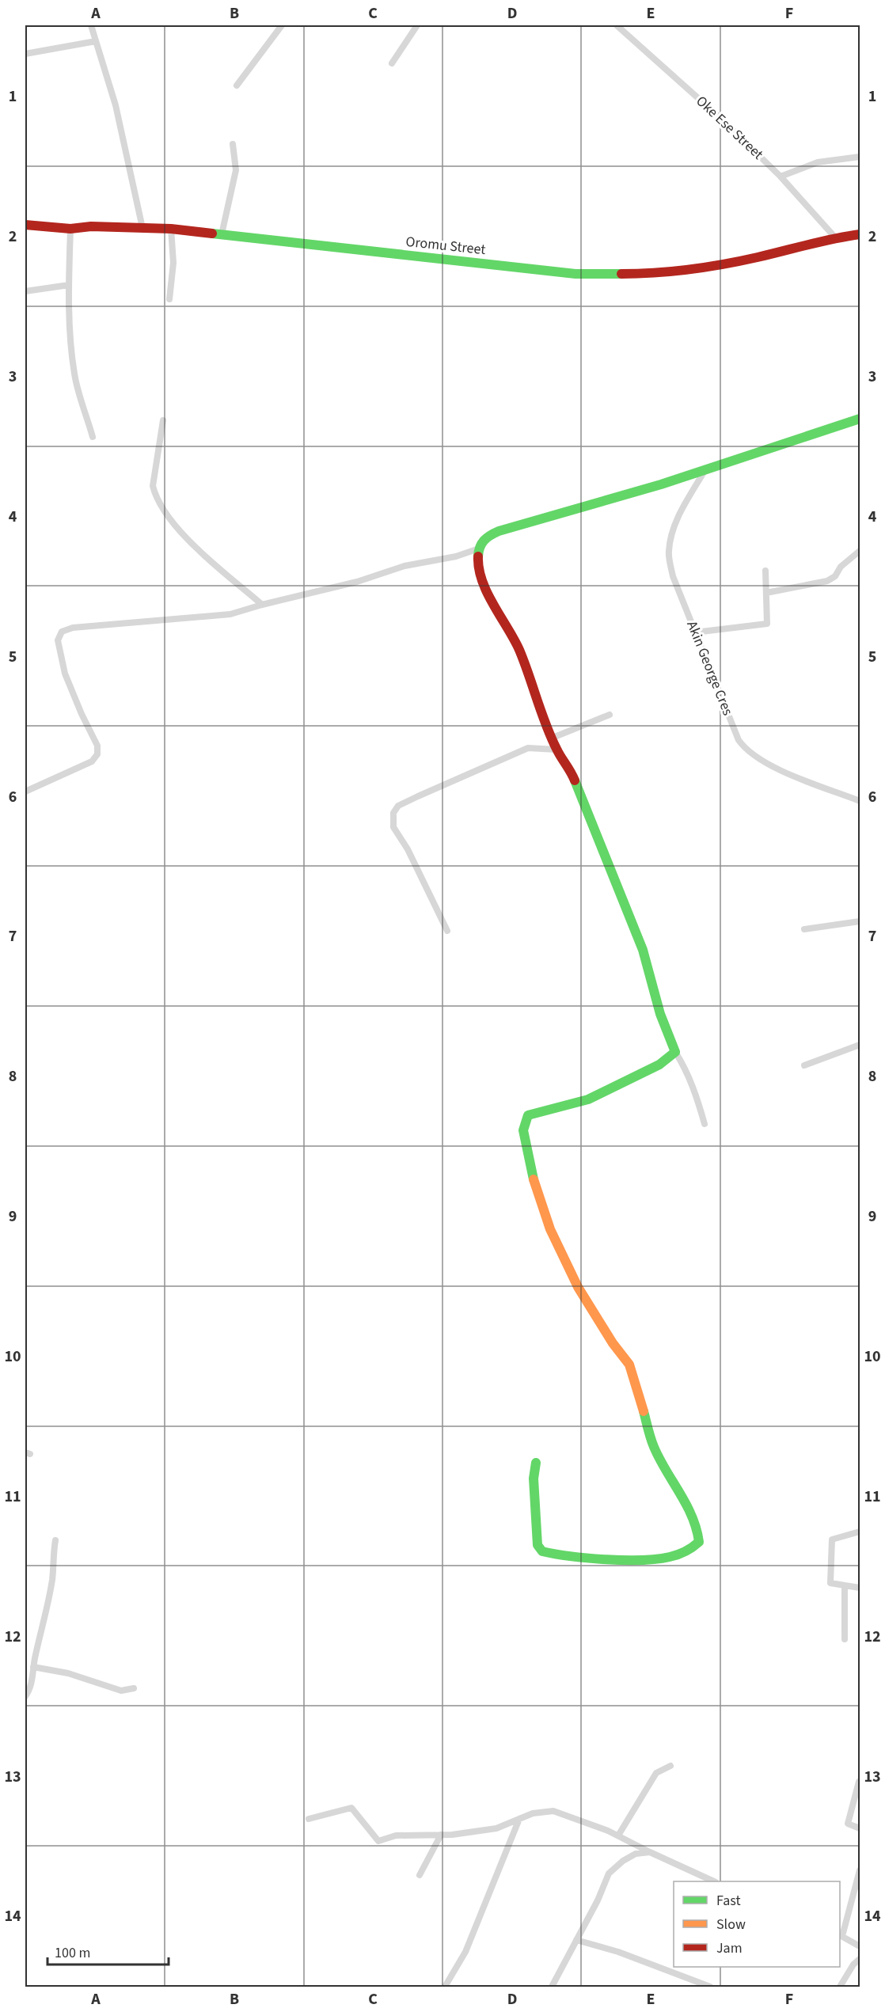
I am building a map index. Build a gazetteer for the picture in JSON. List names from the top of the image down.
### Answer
{
  "streets": {
    "street": ["Oke Ese Street", "Oromu Street", "Akin George Cres"]
  },
  "crossings": [
    ["Oke Ese Street", "Oromu Street"]
  ],
  "legend": ["Fast", "Slow", "Jam"],
  "scale_bar": "100 m",
  "grid": {
    "columns": [
      "A",
      "B",
      "C",
      "D",
      "E",
      "F"
    ],
    "rows": [
      "1",
      "2",
      "3",
      "4",
      "5",
      "6",
      "7",
      "8",
      "9",
      "10",
      "11",
      "12",
      "13",
      "14"
    ]
  }
}
